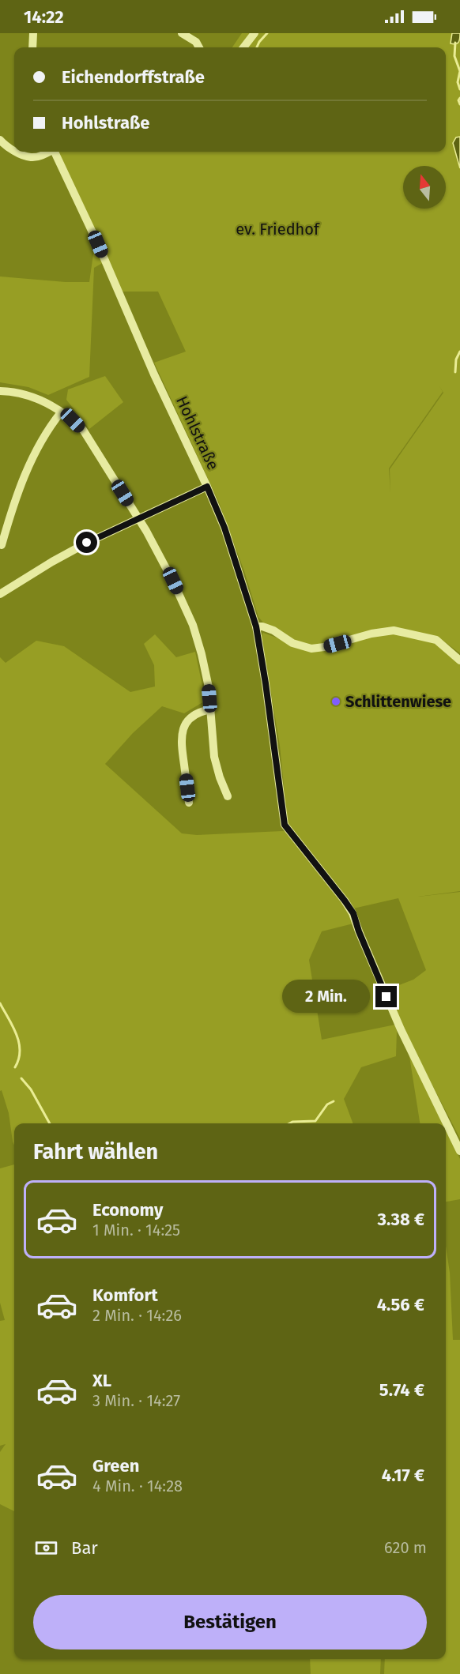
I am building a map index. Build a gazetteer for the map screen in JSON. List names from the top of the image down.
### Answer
{
  "streets": {
    "street": ["Hohlstraße"]
  },
  "parks": ["ev. Friedhof"],
  "places": ["Schlittenwiese"],
  "north": "top",
  "page": {
    "status": "14:22",
    "banner": ["Eichendorffstraße", "Hohlstraße"],
    "bubble": "2 Min.",
    "heading": "Fahrt wählen",
    "list": [
      {
        "name": "Economy",
        "note": "1 Min. · 14:25",
        "value": "3.38 €"
      },
      {
        "name": "Komfort",
        "note": "2 Min. · 14:26",
        "value": "4.56 €"
      },
      {
        "name": "XL",
        "note": "3 Min. · 14:27",
        "value": "5.74 €"
      },
      {
        "name": "Green",
        "note": "4 Min. · 14:28",
        "value": "4.17 €"
      }
    ],
    "pay": ["Bar", "620 m"],
    "buttons": "Bestätigen"
  }
}
